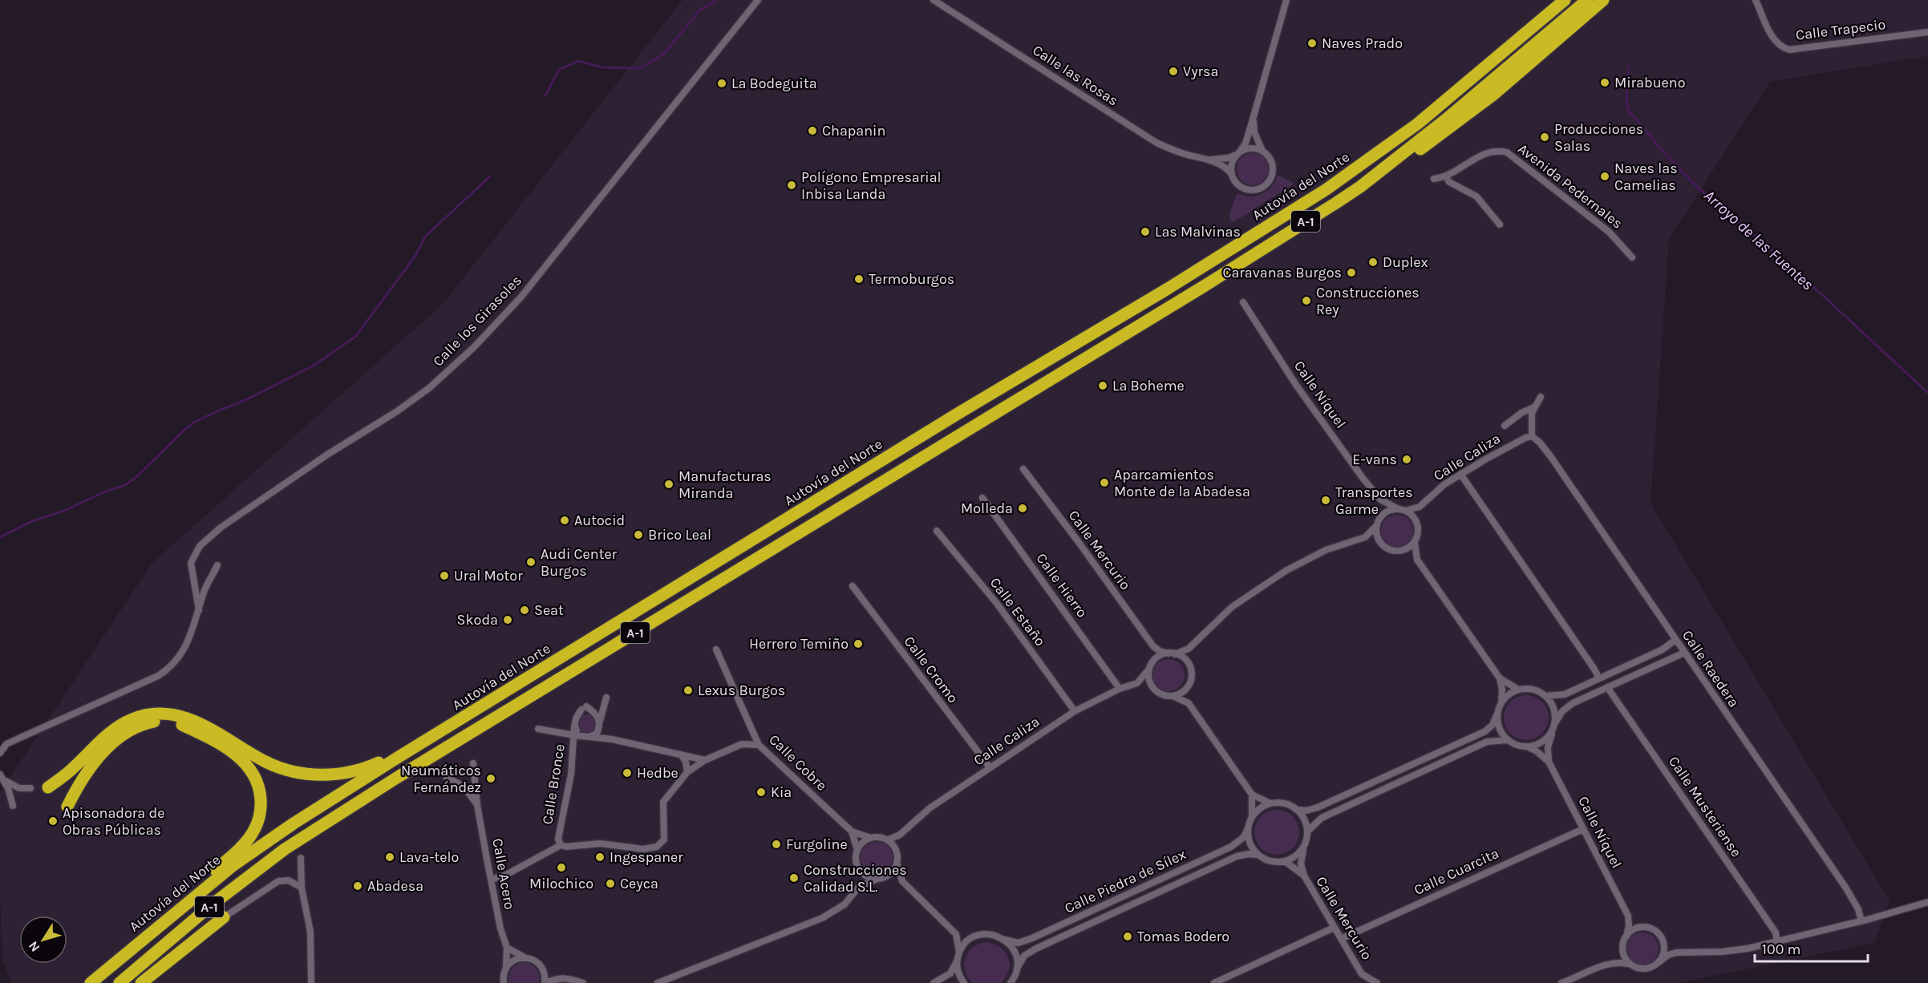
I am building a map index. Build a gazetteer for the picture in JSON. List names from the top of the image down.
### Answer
{
  "streets": {
    "highway": ["Autovía del Norte", "A-1"],
    "street": [
      "Calle Trapecio",
      "Calle las Rosas",
      "Avenida Pedernales",
      "Calle los Girasoles",
      "Calle Níquel",
      "Calle Caliza",
      "Calle Mercurio",
      "Calle Hierro",
      "Calle Estaño",
      "Calle Raedera",
      "Calle Cromo",
      "Calle Cobre",
      "Calle Bronce",
      "Calle Musteriense",
      "Calle Cuarcita",
      "Calle Acero",
      "Calle Piedra de Sílex"
    ]
  },
  "crossings": [
    ["Calle Níquel", "Calle Caliza"],
    ["Calle Níquel", "Calle Cuarcita"],
    ["Calle Caliza", "Calle Hierro"],
    ["Calle Caliza", "Calle Estaño"],
    ["Calle Caliza", "Calle Raedera"],
    ["Calle Caliza", "Calle Cromo"],
    ["Calle Caliza", "Calle Cobre"],
    ["Calle Mercurio", "Calle Cuarcita"],
    ["Calle Mercurio", "Calle Piedra de Sílex"]
  ],
  "water": ["Arroyo de las Fuentes"],
  "places": [
    "Naves Prado",
    "Vyrsa",
    "Mirabueno",
    "La Bodeguita",
    "Chapanin",
    "Producciones Salas",
    "Naves las Camelias",
    "Polígono Empresarial Inbisa Landa",
    "Las Malvinas",
    "Duplex",
    "Caravanas Burgos",
    "Termoburgos",
    "Construcciones Rey",
    "La Boheme",
    "E-vans",
    "Aparcamientos Monte de la Abadesa",
    "Manufacturas Miranda",
    "Transportes Garme",
    "Molleda",
    "Autocid",
    "Brico Leal",
    "Audi Center Burgos",
    "Ural Motor",
    "Seat",
    "Skoda",
    "Herrero Temiño",
    "Lexus Burgos",
    "Hedbe",
    "Neumáticos Fernández",
    "Kia",
    "Apisonadora de Obras Públicas",
    "Furgoline",
    "Lava-telo",
    "Ingespaner",
    "Milochico",
    "Construcciones Calidad S.L.",
    "Ceyca",
    "Abadesa",
    "Tomas Bodero"
  ],
  "scale_bar": "100 m",
  "north": "bottom left"
}
